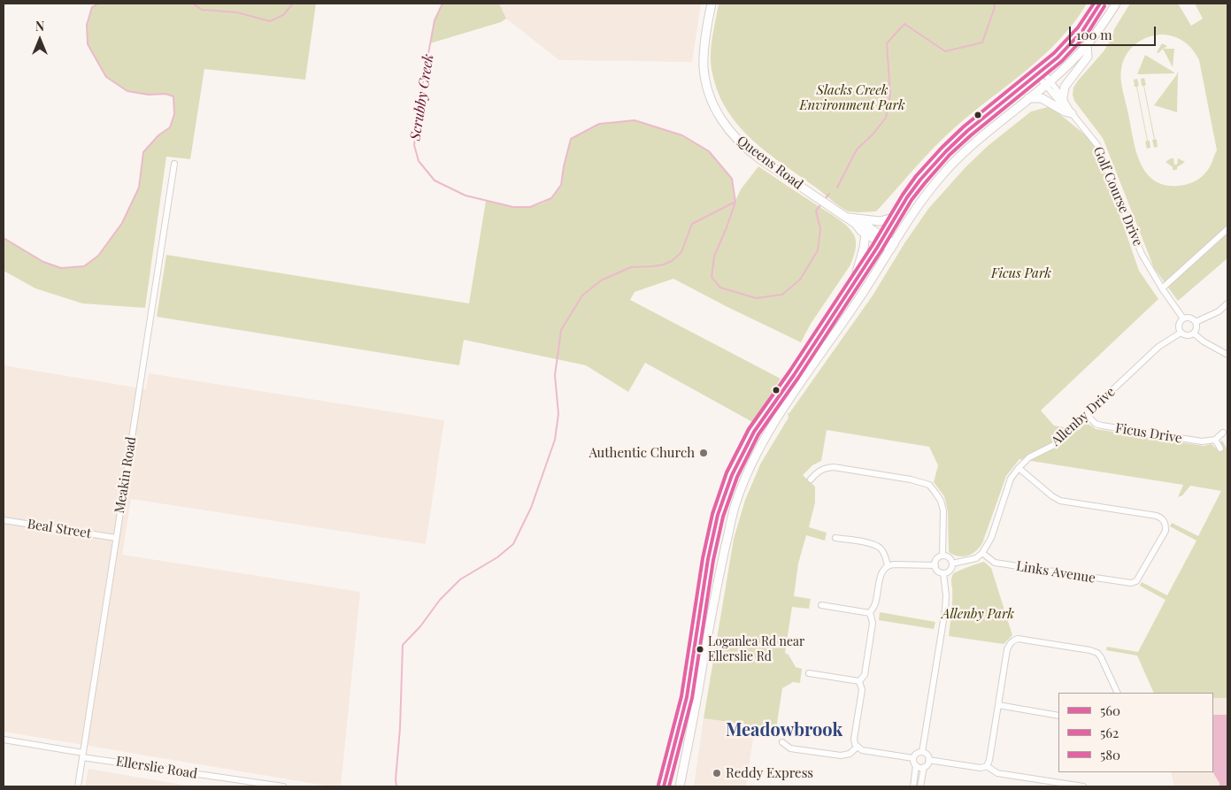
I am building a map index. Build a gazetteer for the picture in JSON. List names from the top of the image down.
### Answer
{
  "streets": {
    "main road": ["Queens Road"],
    "street": [
      "Golf Course Drive",
      "Allenby Drive",
      "Ficus Drive",
      "Meakin Road",
      "Beal Street",
      "Links Avenue",
      "Ellerslie Road"
    ]
  },
  "crossings": [
    ["Golf Course Drive", "Allenby Drive"],
    ["Allenby Drive", "Ficus Drive"],
    ["Allenby Drive", "Links Avenue"],
    ["Meakin Road", "Beal Street"],
    ["Meakin Road", "Ellerslie Road"]
  ],
  "districts": ["Meadowbrook"],
  "water": ["Scrubby Creek"],
  "parks": ["Slacks Creek Environment Park", "Ficus Park", "Allenby Park"],
  "places": ["Authentic Church", "Loganlea Rd near Ellerslie Rd", "Reddy Express"],
  "lines": ["transit line 560", "transit line 580", "transit line 562"],
  "legend": ["560", "562", "580"],
  "scale_bar": "100 m",
  "north": "top"
}
